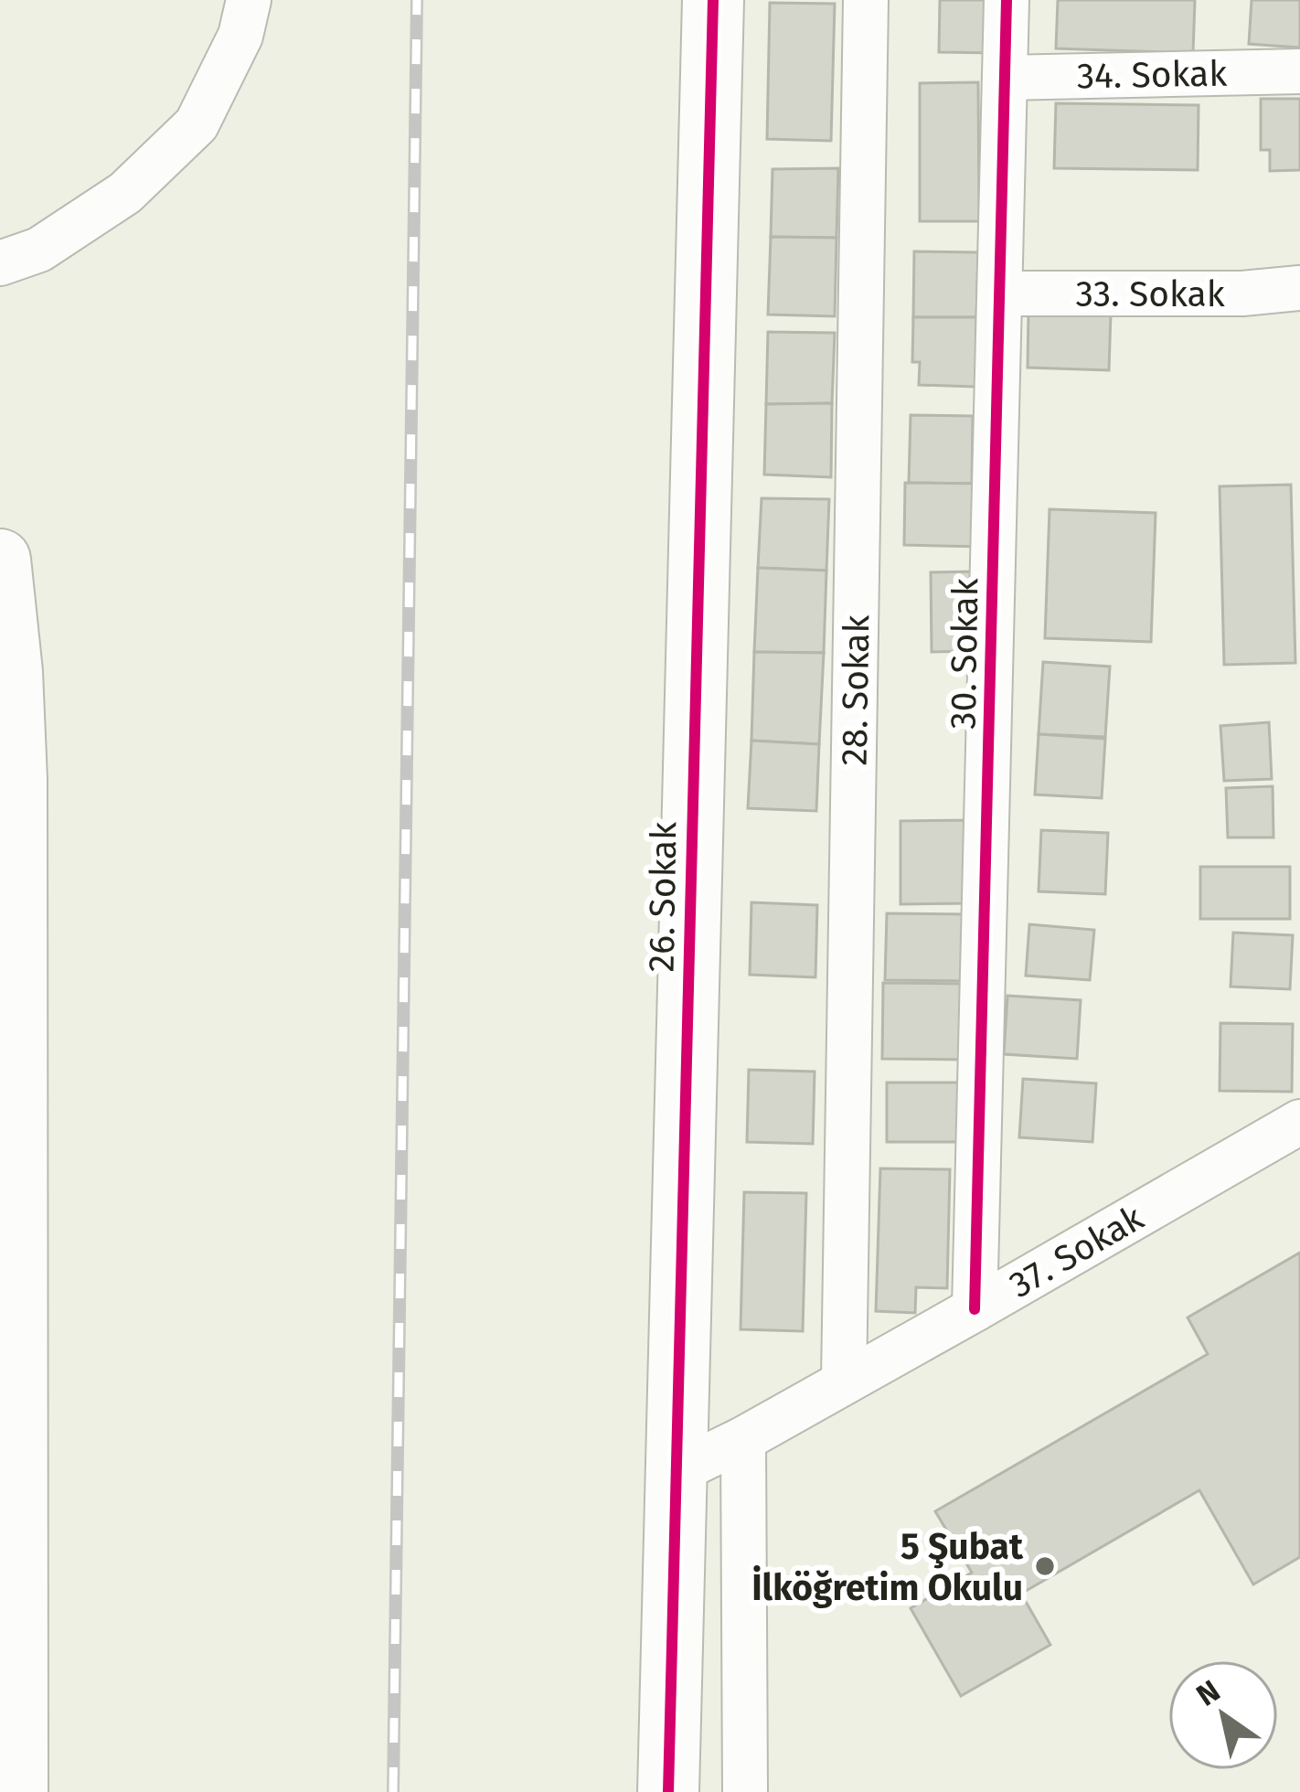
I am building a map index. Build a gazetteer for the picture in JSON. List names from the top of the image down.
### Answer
{
  "streets": {
    "street": [
      "34. Sokak",
      "33. Sokak",
      "30. Sokak",
      "28. Sokak",
      "26. Sokak",
      "37. Sokak"
    ]
  },
  "crossings": [
    ["34. Sokak", "30. Sokak"],
    ["33. Sokak", "30. Sokak"],
    ["30. Sokak", "37. Sokak"],
    ["28. Sokak", "37. Sokak"],
    ["26. Sokak", "37. Sokak"]
  ],
  "places": ["5 Şubat İlköğretim Okulu"],
  "north": "top left"
}
